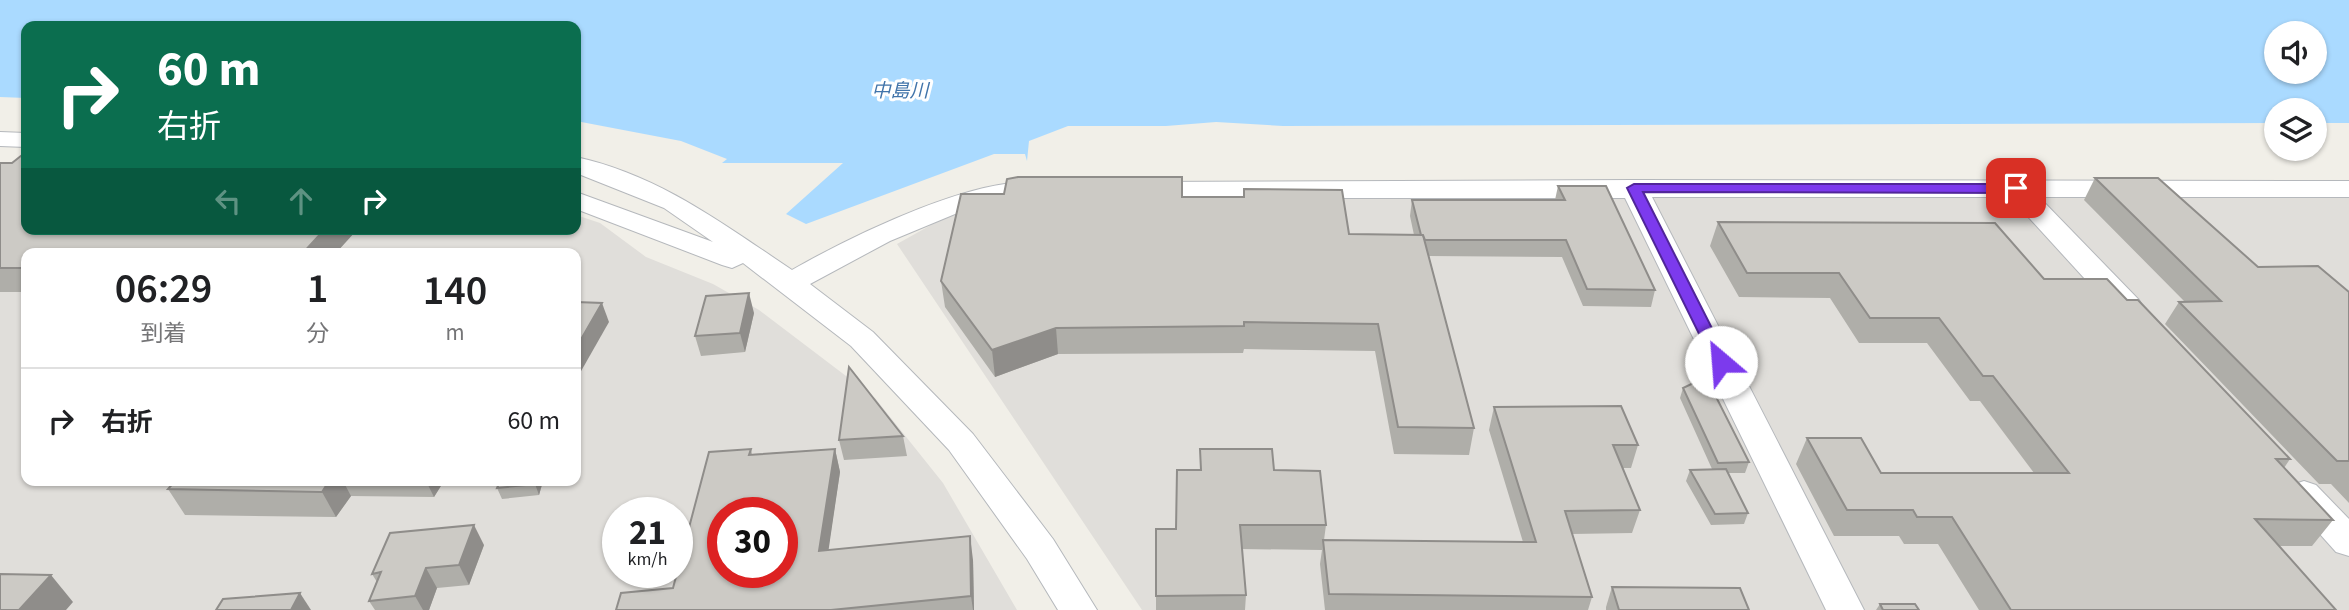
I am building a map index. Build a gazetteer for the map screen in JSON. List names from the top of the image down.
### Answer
{
  "water": ["中島川"],
  "page": {
    "turn": ["60 m", "右折"],
    "eta": [
      "06:29",
      "到着",
      "1",
      "分",
      "140",
      "m"
    ],
    "list": [
      {
        "name": "右折",
        "value": "60 m"
      }
    ],
    "speed": "21 km/h",
    "limit": "30"
  }
}
